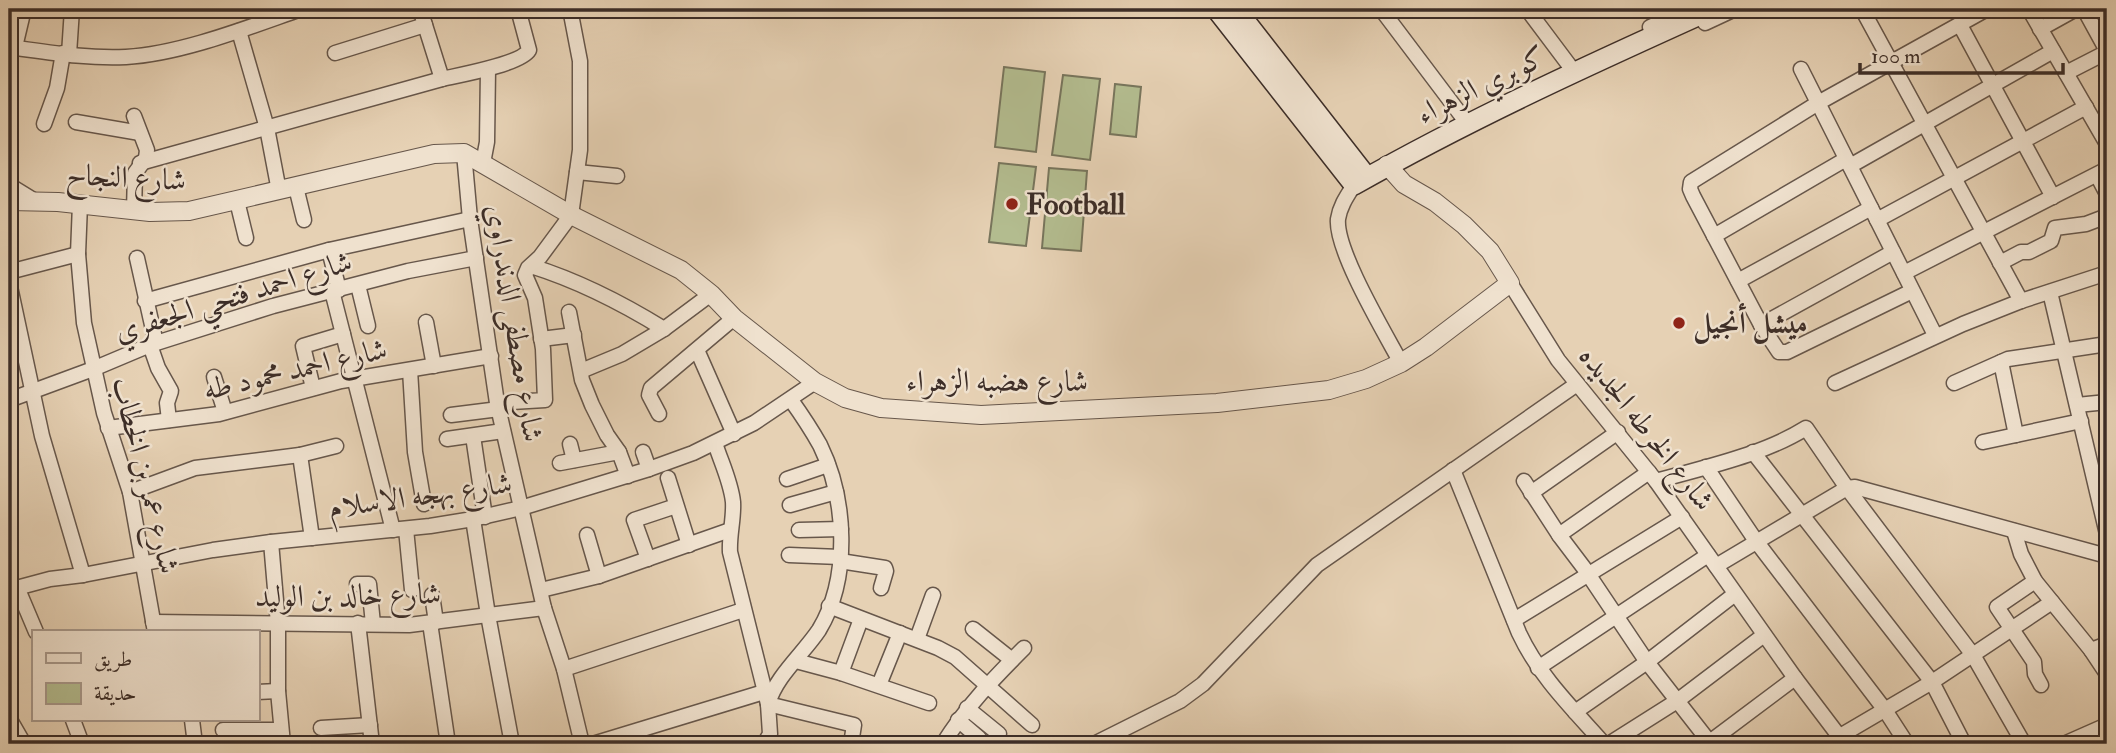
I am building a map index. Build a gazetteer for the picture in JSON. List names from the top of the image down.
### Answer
{
  "streets": {
    "main road": ["كوبري الزهراء"],
    "street": [
      "شارع النجاح",
      "شارع احمد فتحي الجعفري",
      "شارع مصطفى الدندراوي",
      "شارع احمد محمود طه",
      "شارع هضبه الزهراء",
      "شارع الخرطه الجديده",
      "شارع عمر بن الخطاب",
      "شارع بهجه الاسلام",
      "شارع خالد بن الوليد"
    ]
  },
  "crossings": [
    ["كوبري الزهراء", "شارع الخرطه الجديده"],
    ["شارع النجاح", "شارع عمر بن الخطاب"],
    ["شارع احمد فتحي الجعفري", "شارع مصطفى الدندراوي"],
    ["شارع احمد فتحي الجعفري", "شارع عمر بن الخطاب"],
    ["شارع مصطفى الدندراوي", "شارع احمد محمود طه"],
    ["شارع مصطفى الدندراوي", "شارع هضبه الزهراء"],
    ["شارع مصطفى الدندراوي", "شارع بهجه الاسلام"],
    ["شارع مصطفى الدندراوي", "شارع خالد بن الوليد"],
    ["شارع احمد محمود طه", "شارع عمر بن الخطاب"],
    ["شارع هضبه الزهراء", "شارع الخرطه الجديده"],
    ["شارع هضبه الزهراء", "شارع بهجه الاسلام"],
    ["شارع عمر بن الخطاب", "شارع بهجه الاسلام"],
    ["شارع عمر بن الخطاب", "شارع خالد بن الوليد"]
  ],
  "places": ["Football", "ميشل أنجيل"],
  "legend": ["طريق", "حديقة"],
  "scale_bar": "100 m"
}
